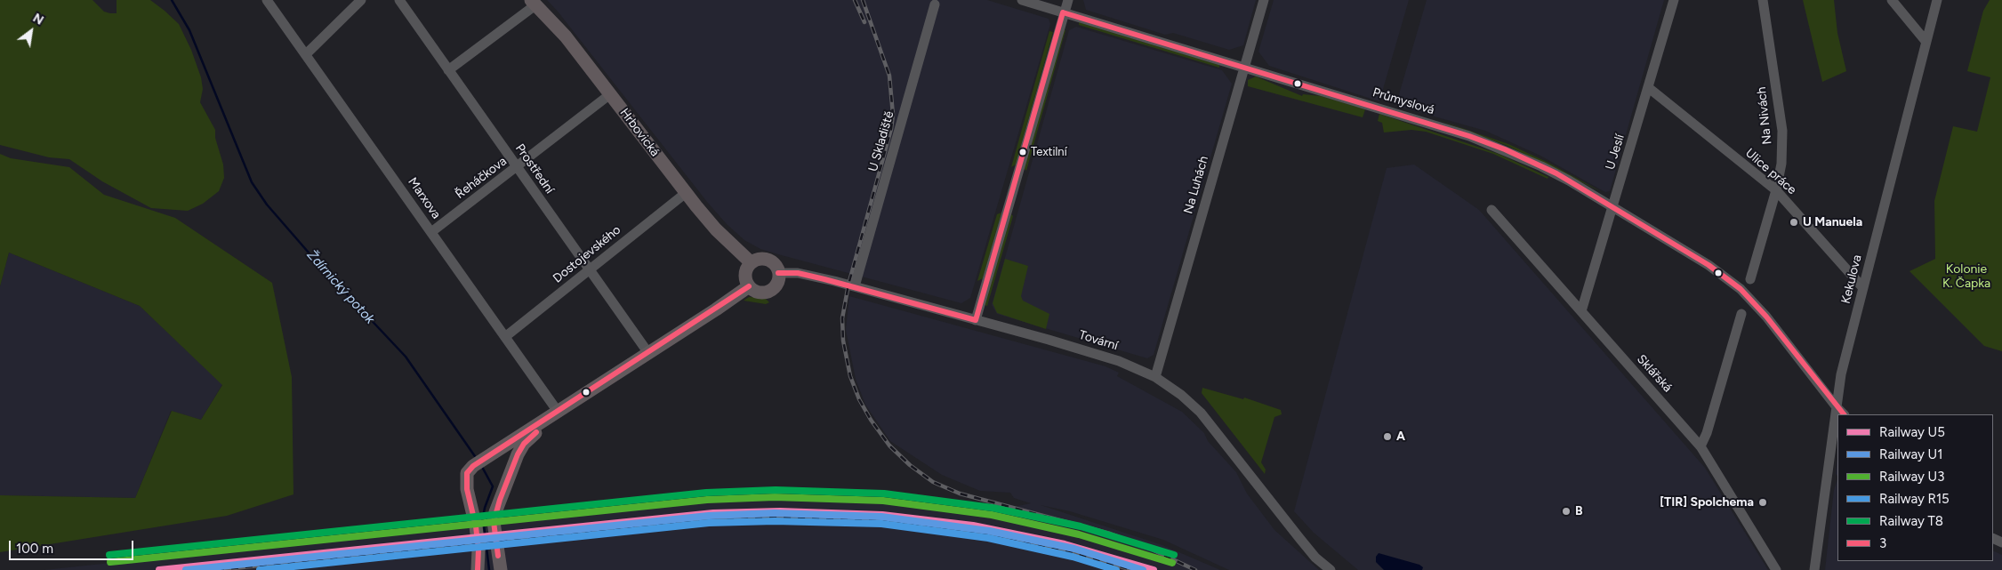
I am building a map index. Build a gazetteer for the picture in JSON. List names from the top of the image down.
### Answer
{
  "streets": {
    "main road": ["Hrbovická"],
    "street": [
      "Průmyslová",
      "Na Nivách",
      "U Skladiště",
      "U Jeslí",
      "Prostřední",
      "Ulice práce",
      "Řeháčkova",
      "Na Luhách",
      "Marxova",
      "Dostojevského",
      "Kekulova",
      "Tovární",
      "Sklářská"
    ]
  },
  "crossings": [
    ["Průmyslová", "U Jeslí"],
    ["Průmyslová", "Na Luhách"],
    ["Průmyslová", "Kekulova"],
    ["Na Nivách", "Ulice práce"],
    ["Hrbovická", "Řeháčkova"],
    ["Hrbovická", "Dostojevského"],
    ["Hrbovická", "Tovární"],
    ["U Skladiště", "Tovární"],
    ["U Jeslí", "Ulice práce"],
    ["U Jeslí", "Sklářská"],
    ["Prostřední", "Řeháčkova"],
    ["Prostřední", "Dostojevského"],
    ["Ulice práce", "Kekulova"],
    ["Řeháčkova", "Marxova"],
    ["Na Luhách", "Tovární"],
    ["Marxova", "Dostojevského"]
  ],
  "water": ["Ždírnický potok"],
  "parks": ["Kolonie K. Čapka"],
  "places": [
    "Textilní",
    "U Manuela",
    "A",
    "[TIR] Spolchema",
    "B"
  ],
  "lines": [
    "transit line 3",
    "rail line T8",
    "rail line U3",
    "rail line U5",
    "rail line U1",
    "rail line R15"
  ],
  "legend": [
    "Railway U5",
    "Railway U1",
    "Railway U3",
    "Railway R15",
    "Railway T8",
    "3"
  ],
  "scale_bar": "100 m",
  "north": "top right"
}
